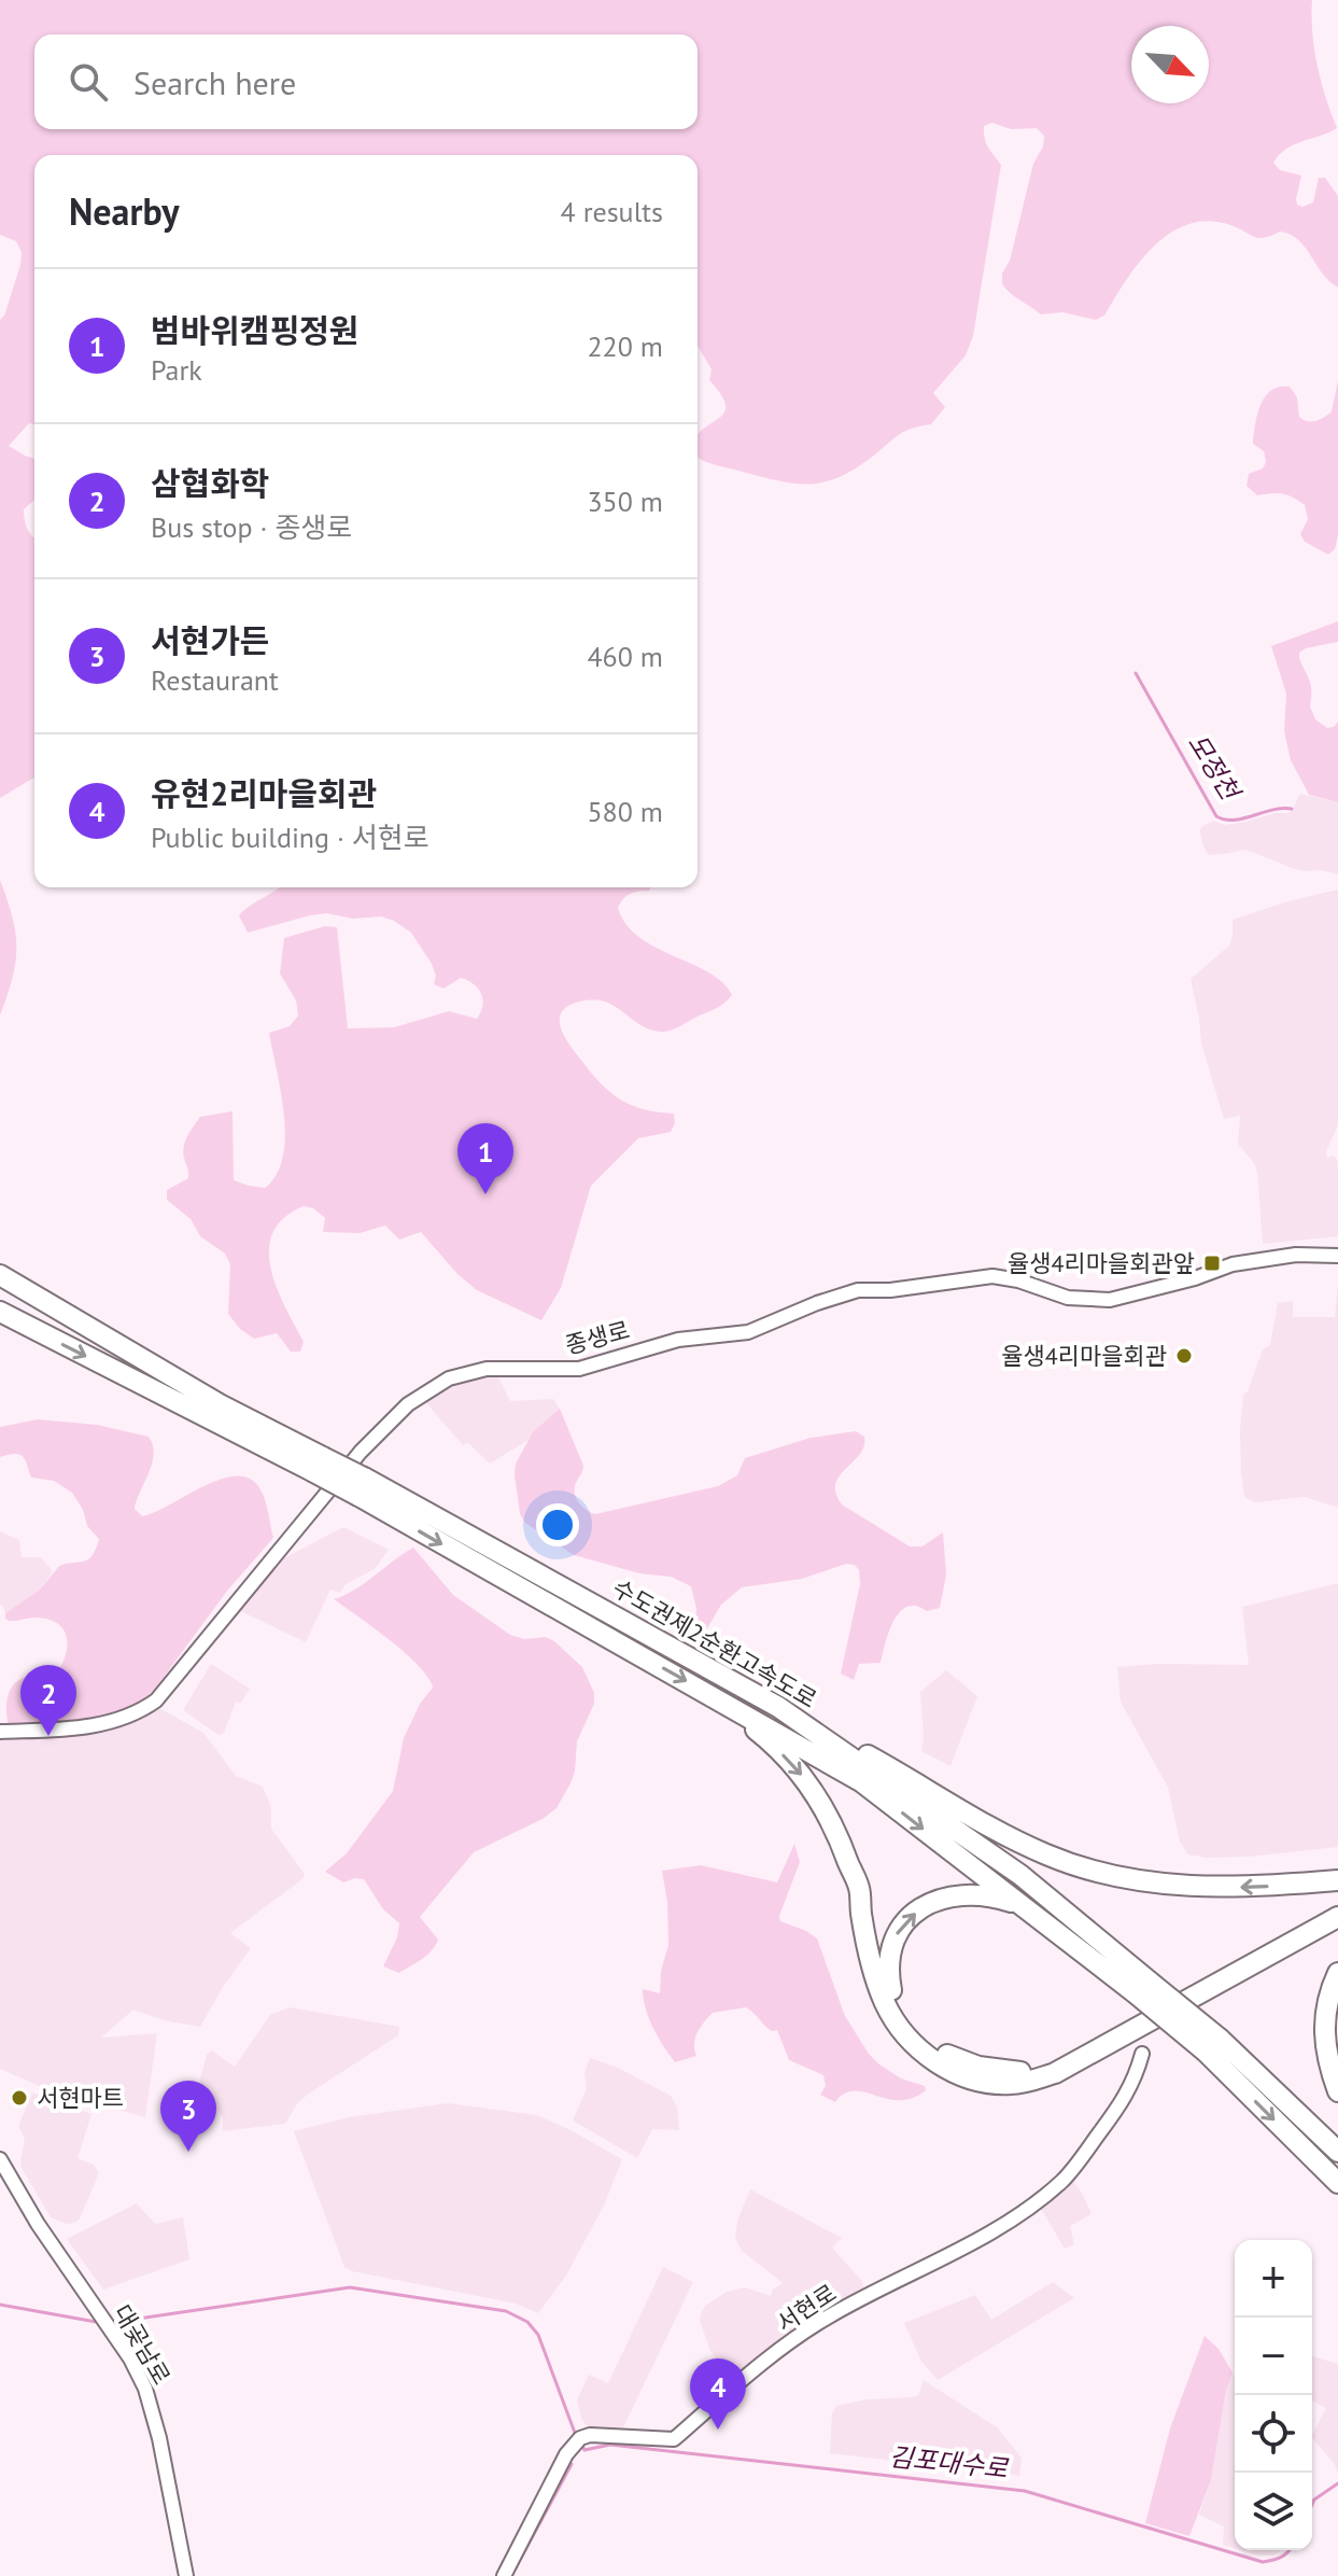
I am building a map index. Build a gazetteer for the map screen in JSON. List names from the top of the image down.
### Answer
{
  "streets": {
    "highway": ["수도권제2순환고속도로"],
    "street": ["종생로", "서현로", "대곶남로"]
  },
  "water": ["모정천", "김포대수로"],
  "places": {
    "transit": ["율생4리마을회관앞"],
    "other": ["율생4리마을회관", "서현마트"]
  },
  "north": "bottom right",
  "page": {
    "search": "Search here",
    "heading": ["Nearby", "4 results"],
    "list": [
      {
        "mark": "1",
        "name": "범바위캠핑정원",
        "note": "Park",
        "value": "220 m"
      },
      {
        "mark": "2",
        "name": "삼협화학",
        "note": "Bus stop · 종생로",
        "value": "350 m"
      },
      {
        "mark": "3",
        "name": "서현가든",
        "note": "Restaurant",
        "value": "460 m"
      },
      {
        "mark": "4",
        "name": "유현2리마을회관",
        "note": "Public building · 서현로",
        "value": "580 m"
      }
    ],
    "pins": [
      "1",
      "2",
      "3",
      "4"
    ],
    "map_buttons": ["+", "−"]
  }
}
